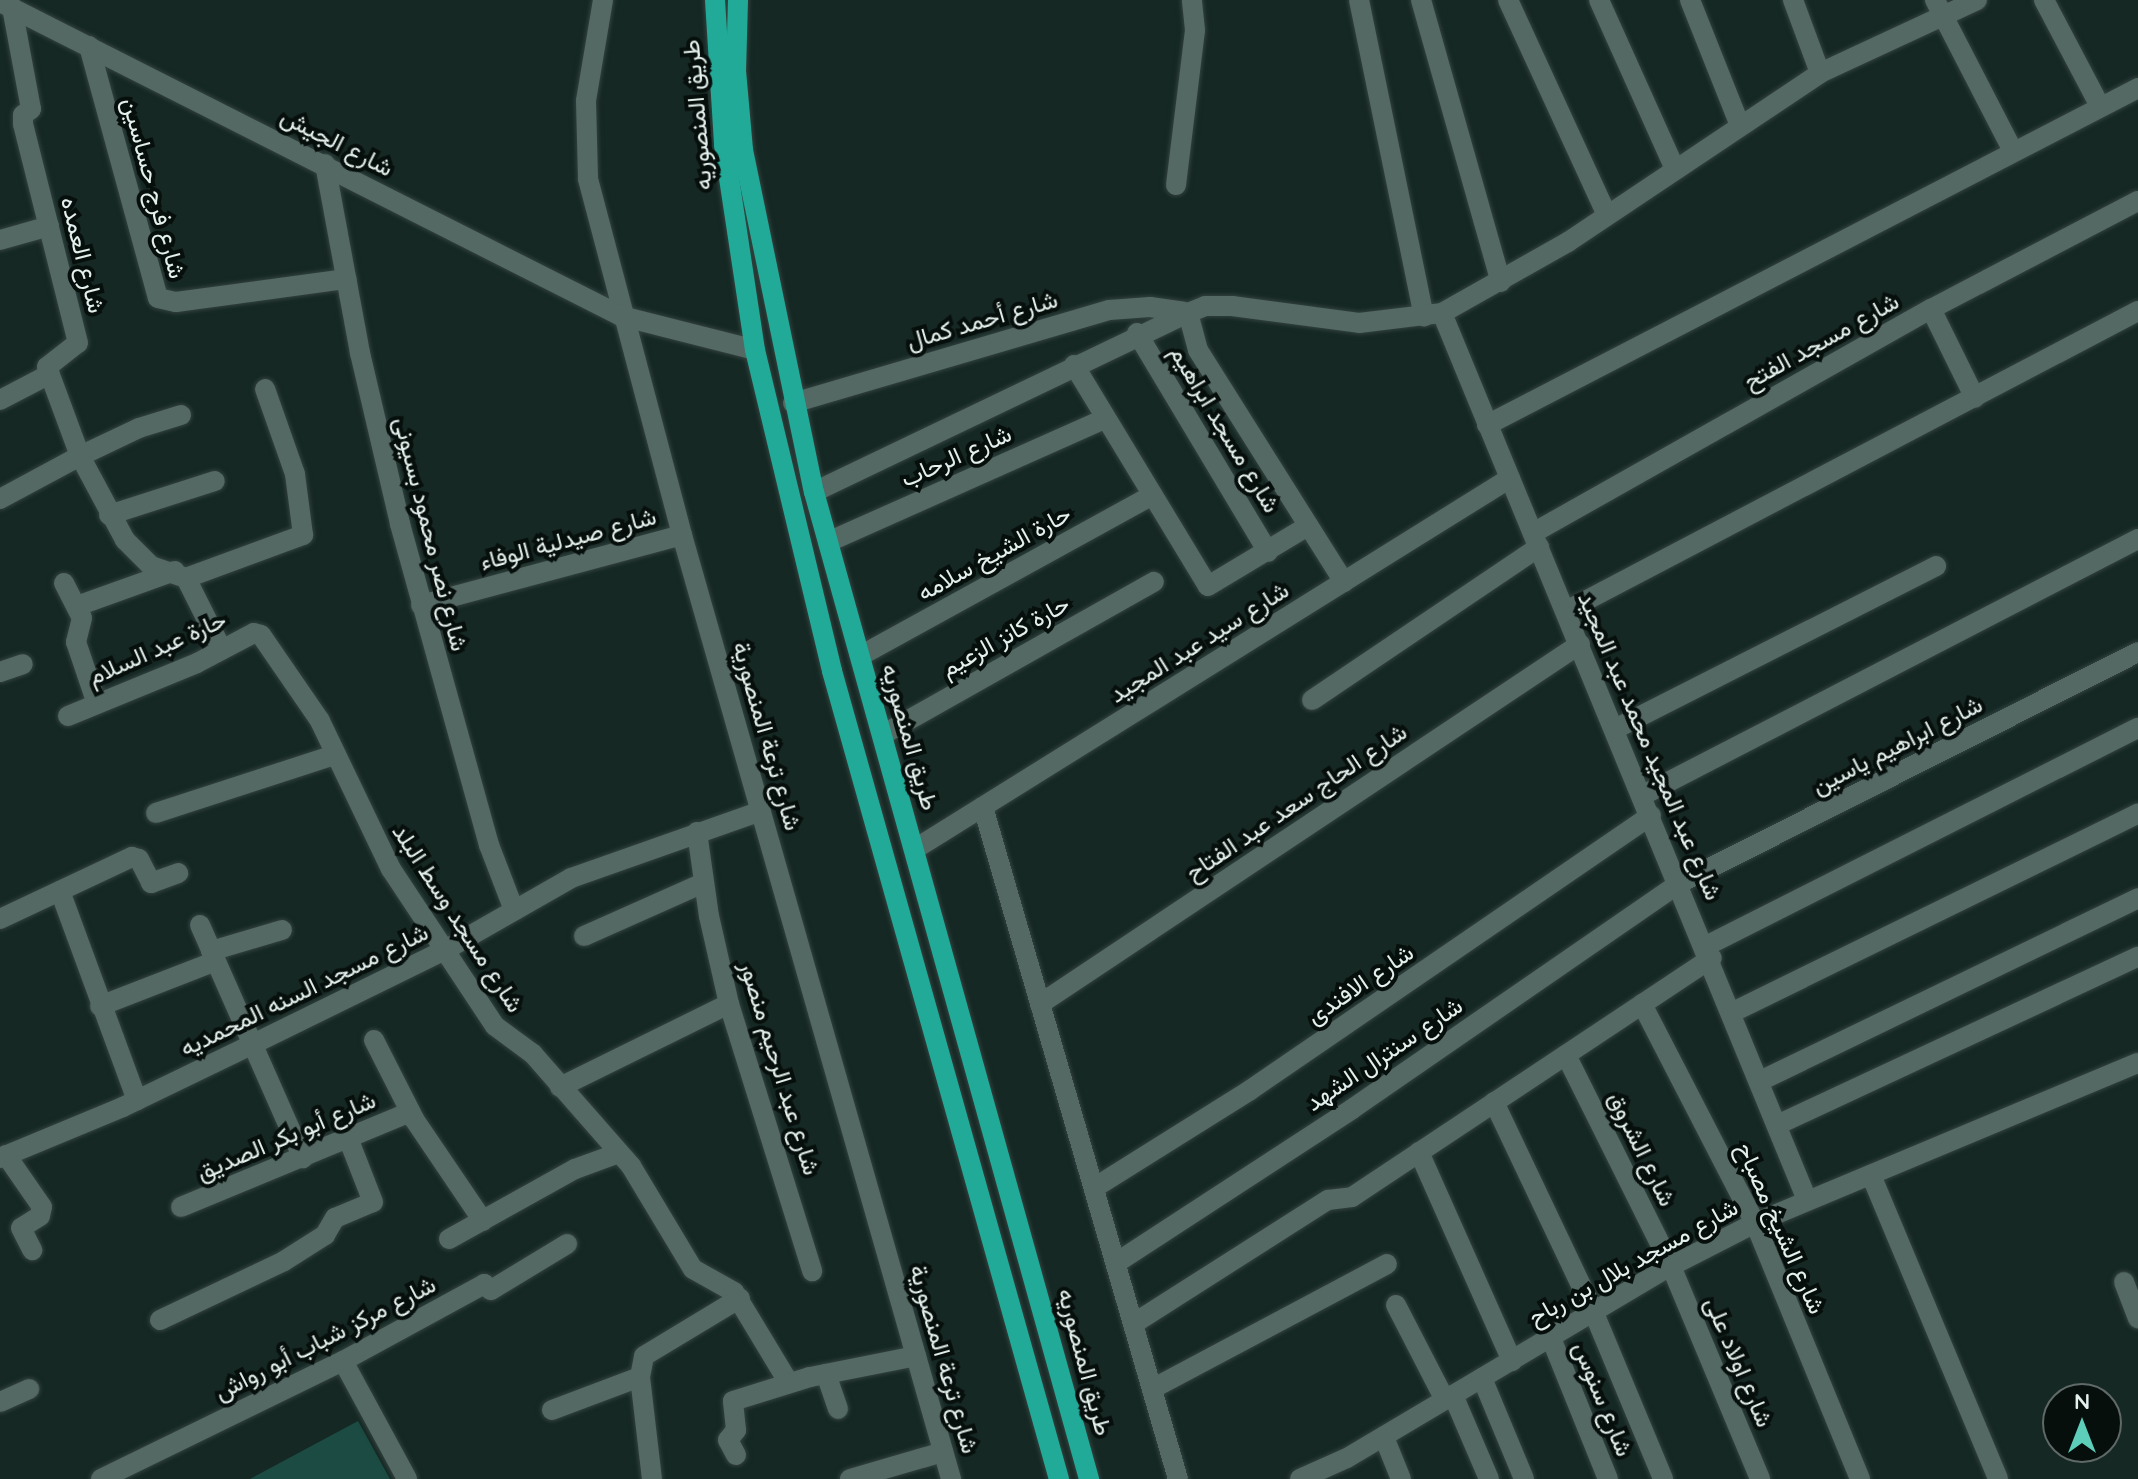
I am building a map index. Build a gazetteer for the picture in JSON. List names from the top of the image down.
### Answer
{
  "streets": {
    "main road": ["طريق المنصوريه"],
    "street": [
      "شارع الجيش",
      "شارع فرج حساسين",
      "شارع العمده",
      "شارع أحمد كمال",
      "شارع مسجد الفتح",
      "شارع مسجد ابراهيم",
      "شارع الرحاب",
      "شارع نصر محمود بسيونى",
      "شارع صيدلية الوفاء",
      "حارة الشيخ سلامه",
      "حارة كانز الزعيم",
      "شارع سيد عبد المجيد",
      "حارة عبد السلام",
      "شارع ترعة المنصورية",
      "شارع ابراهيم ياسين",
      "شارع عبد المجيد محمد عبد المجيد",
      "شارع الحاج سعد عبد الفتاح",
      "شارع مسجد وسط البلد",
      "شارع الافندى",
      "شارع مسجد السنه المحمديه",
      "شارع سنترال الشهد",
      "شارع عبد الرحيم منصور",
      "شارع أبو بكر الصديق",
      "شارع الشروق",
      "شارع الشيخ مصباح",
      "شارع مسجد بلال بن رباح",
      "شارع مركز شباب أبو رواش",
      "شارع اولاد على",
      "شارع سنوس"
    ]
  },
  "crossings": [
    ["طريق المنصوريه", "شارع الجيش"],
    ["طريق المنصوريه", "شارع أحمد كمال"],
    ["طريق المنصوريه", "شارع الرحاب"],
    ["طريق المنصوريه", "حارة الشيخ سلامه"],
    ["طريق المنصوريه", "حارة كانز الزعيم"],
    ["طريق المنصوريه", "شارع سيد عبد المجيد"],
    ["شارع الجيش", "شارع فرج حساسين"],
    ["شارع الجيش", "شارع العمده"],
    ["شارع الجيش", "شارع نصر محمود بسيونى"],
    ["شارع الجيش", "شارع ترعة المنصورية"],
    ["شارع فرج حساسين", "شارع نصر محمود بسيونى"],
    ["شارع مسجد الفتح", "شارع عبد المجيد محمد عبد المجيد"],
    ["شارع نصر محمود بسيونى", "شارع صيدلية الوفاء"],
    ["شارع نصر محمود بسيونى", "شارع مسجد السنه المحمديه"],
    ["شارع صيدلية الوفاء", "شارع ترعة المنصورية"],
    ["شارع سيد عبد المجيد", "شارع عبد المجيد محمد عبد المجيد"],
    ["حارة عبد السلام", "شارع مسجد وسط البلد"],
    ["شارع ترعة المنصورية", "شارع مسجد السنه المحمديه"],
    ["شارع ابراهيم ياسين", "شارع عبد المجيد محمد عبد المجيد"],
    ["شارع ابراهيم ياسين", "شارع سنترال الشهد"],
    ["شارع عبد المجيد محمد عبد المجيد", "شارع الحاج سعد عبد الفتاح"],
    ["شارع عبد المجيد محمد عبد المجيد", "شارع الافندى"],
    ["شارع عبد المجيد محمد عبد المجيد", "شارع سنترال الشهد"],
    ["شارع عبد المجيد محمد عبد المجيد", "شارع مسجد بلال بن رباح"],
    ["شارع مسجد وسط البلد", "شارع مسجد السنه المحمديه"],
    ["شارع مسجد السنه المحمديه", "شارع عبد الرحيم منصور"],
    ["شارع الشروق", "شارع مسجد بلال بن رباح"],
    ["شارع الشروق", "شارع اولاد على"],
    ["شارع الشيخ مصباح", "شارع مسجد بلال بن رباح"],
    ["شارع مسجد بلال بن رباح", "شارع اولاد على"],
    ["شارع مسجد بلال بن رباح", "شارع سنوس"]
  ],
  "north": "top"
}
